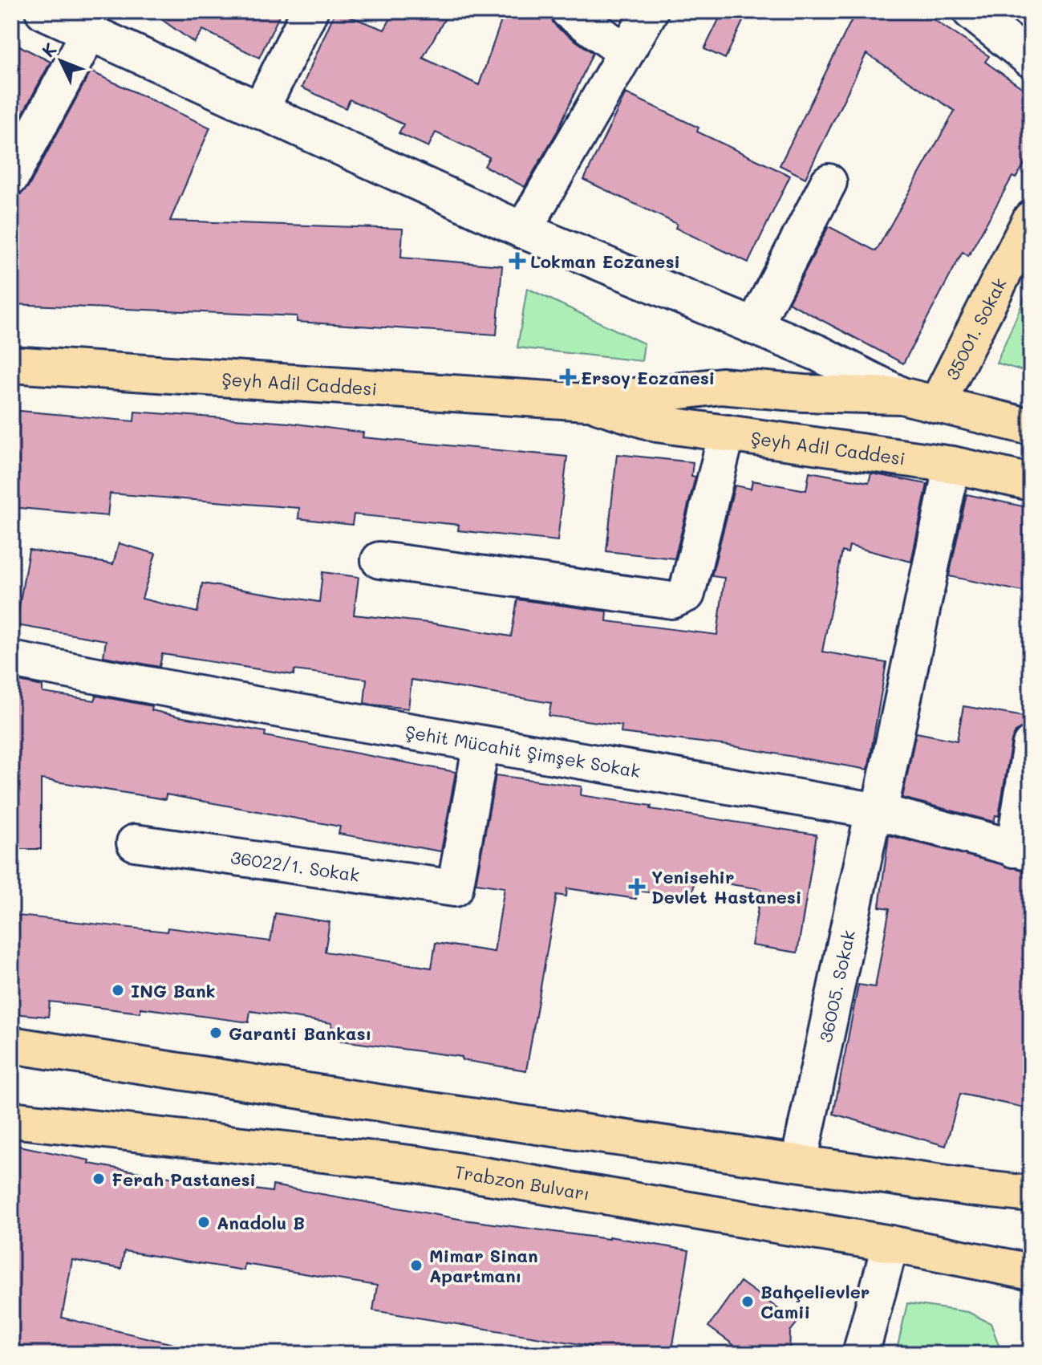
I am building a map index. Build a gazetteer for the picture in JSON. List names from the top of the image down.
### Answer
{
  "streets": {
    "main road": ["35001. Sokak", "Şeyh Adil Caddesi", "Trabzon Bulvarı"],
    "street": ["Şehit Mücahit Şimşek Sokak", "36022/1. Sokak", "36005. Sokak"]
  },
  "crossings": [
    ["35001. Sokak", "Şeyh Adil Caddesi"],
    ["Şeyh Adil Caddesi", "36005. Sokak"],
    ["Şehit Mücahit Şimşek Sokak", "36022/1. Sokak"],
    ["Şehit Mücahit Şimşek Sokak", "36005. Sokak"]
  ],
  "places": {
    "health": ["Lokman Eczanesi", "Ersoy Eczanesi", "Yenisehir Devlet Hastanesi"],
    "other": [
      "ING Bank",
      "Garanti Bankası",
      "Ferah Pastanesi",
      "Anadolu B",
      "Mimar Sinan Apartmanı",
      "Bahçelievler Camii"
    ]
  },
  "north": "top left"
}
